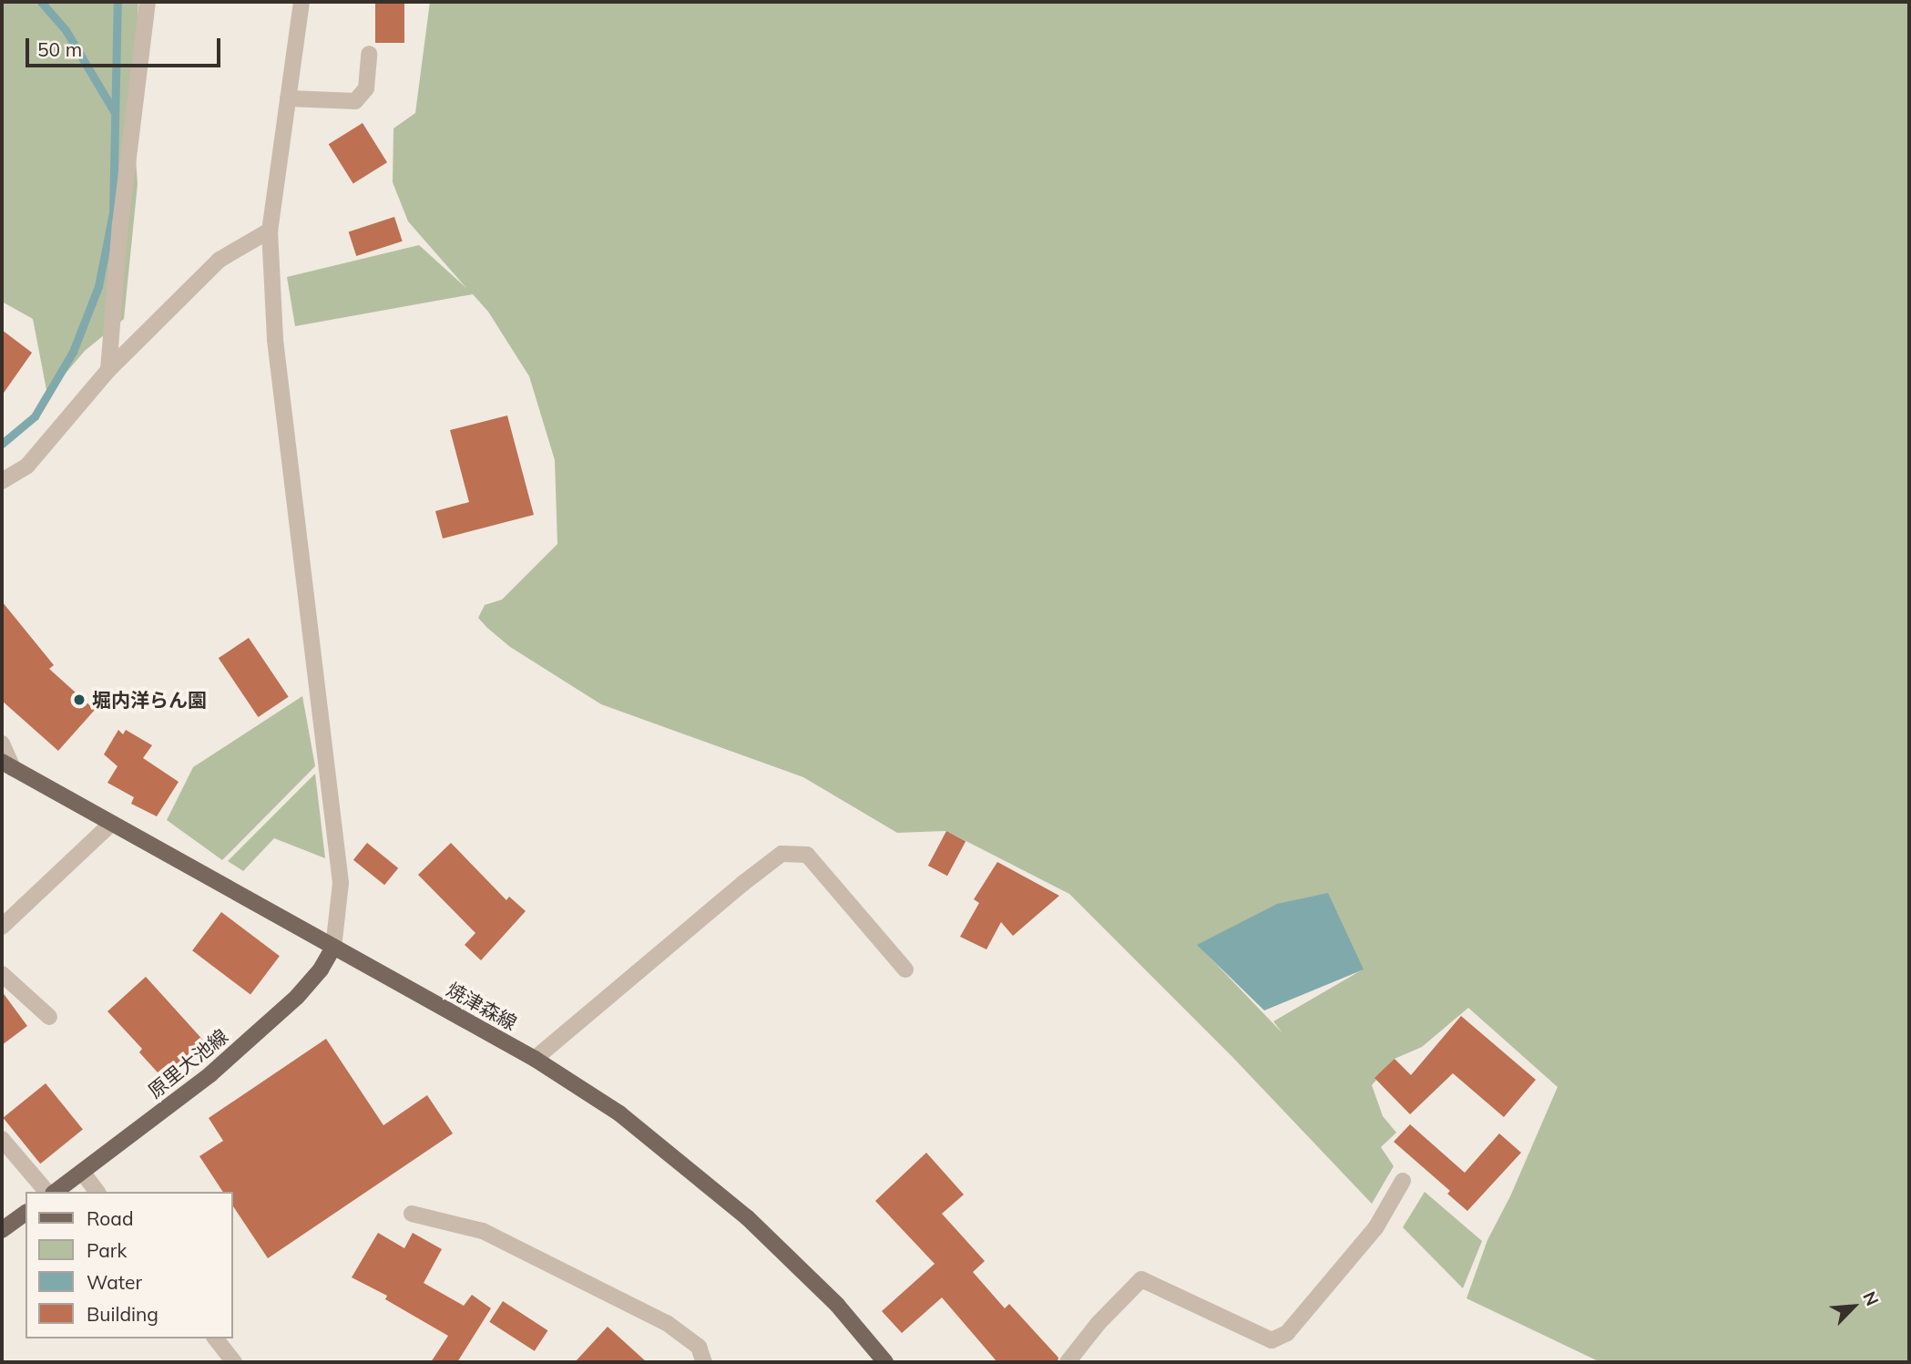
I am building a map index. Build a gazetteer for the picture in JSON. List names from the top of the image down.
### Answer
{
  "streets": {
    "main road": ["焼津森線", "原里大池線"]
  },
  "crossings": [
    ["焼津森線", "原里大池線"]
  ],
  "places": ["堀内洋らん園"],
  "legend": [
    "Road",
    "Park",
    "Water",
    "Building"
  ],
  "scale_bar": "50 m",
  "north": "top right"
}
